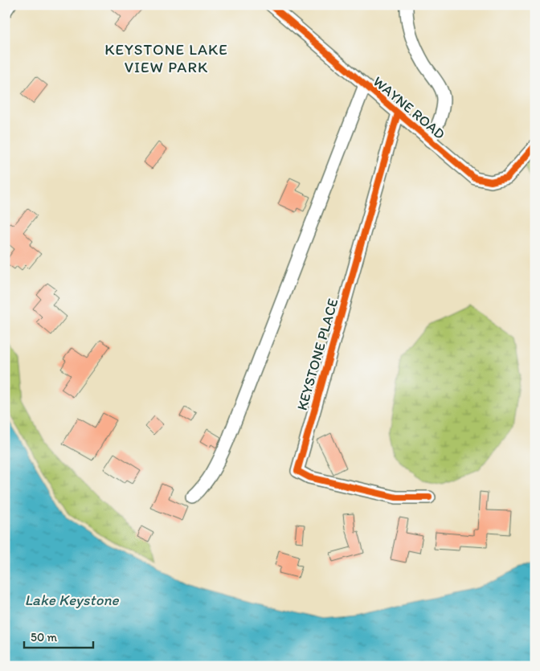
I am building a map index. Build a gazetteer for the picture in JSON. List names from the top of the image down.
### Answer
{
  "streets": {
    "street": ["WAYNE ROAD", "KEYSTONE PLACE"]
  },
  "crossings": [
    ["WAYNE ROAD", "KEYSTONE PLACE"]
  ],
  "districts": ["KEYSTONE LAKE VIEW PARK"],
  "water": ["Lake Keystone"],
  "scale_bar": "50 m"
}
